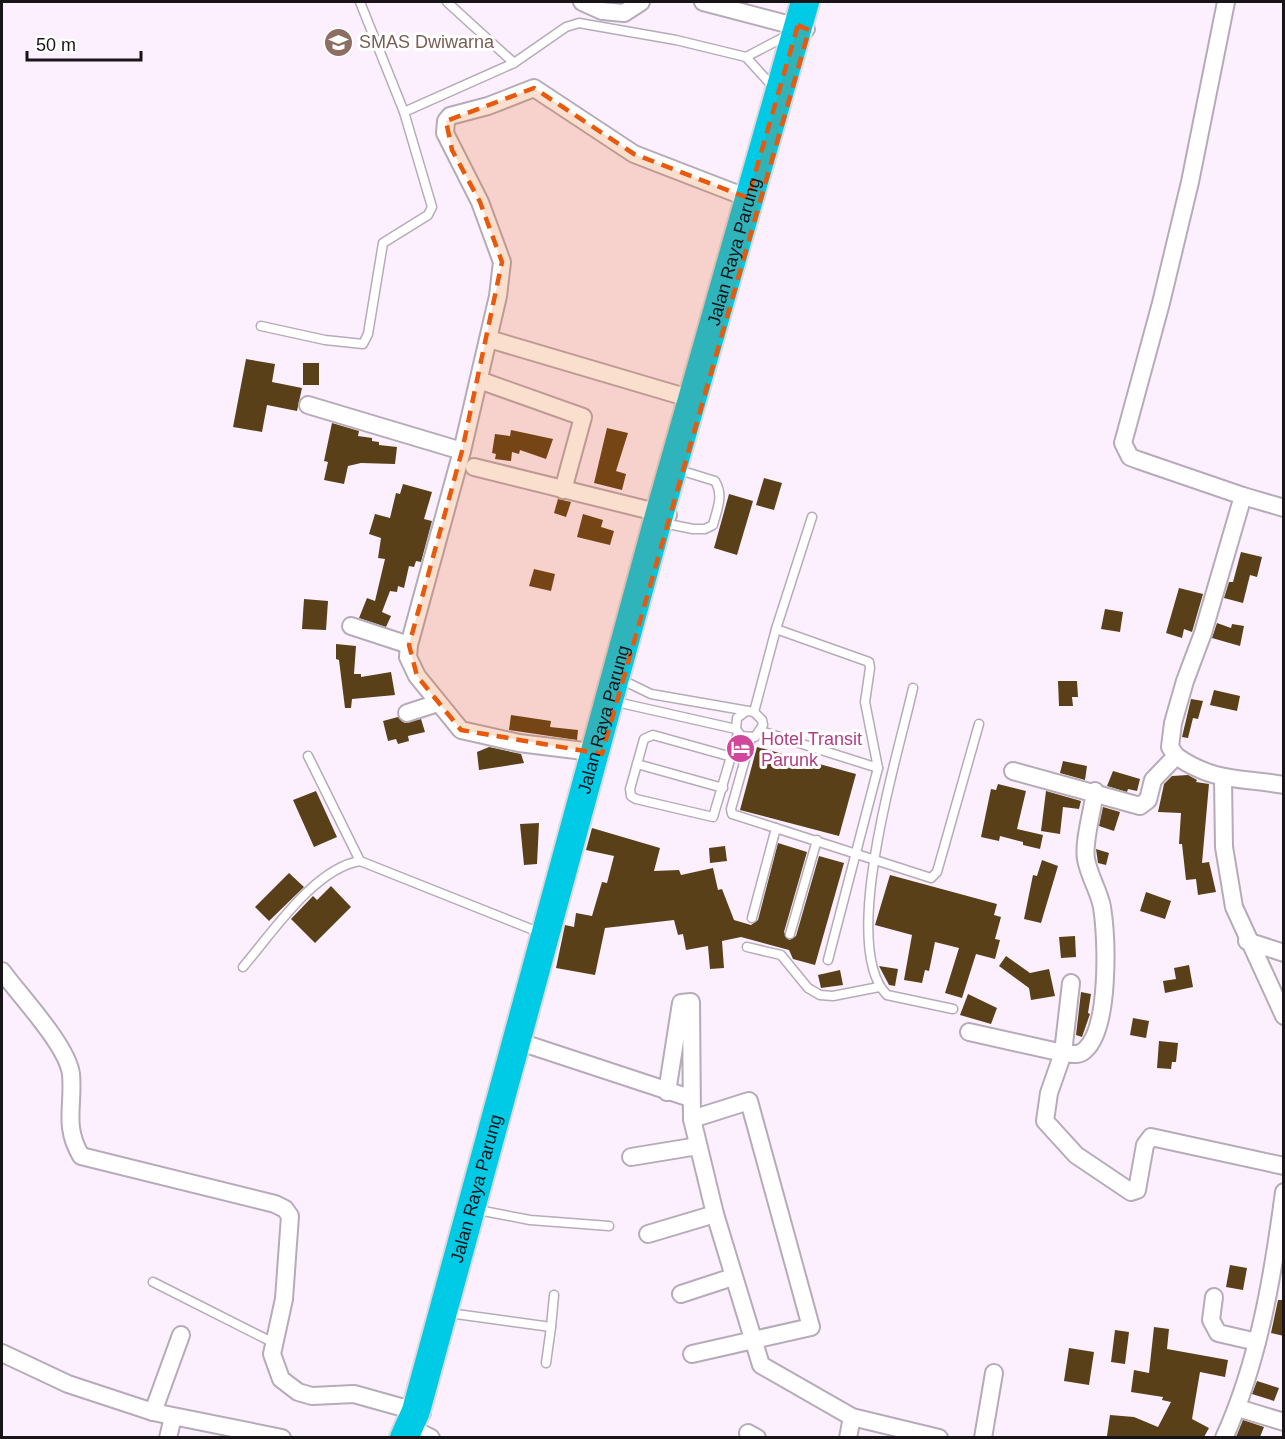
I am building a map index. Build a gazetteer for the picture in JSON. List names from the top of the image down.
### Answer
{
  "streets": {
    "highway": ["Jalan Raya Parung"]
  },
  "places": {
    "school or university": ["SMAS Dwiwarna"],
    "hotel": ["Hotel Transit Parunk"]
  },
  "scale_bar": "50 m"
}
